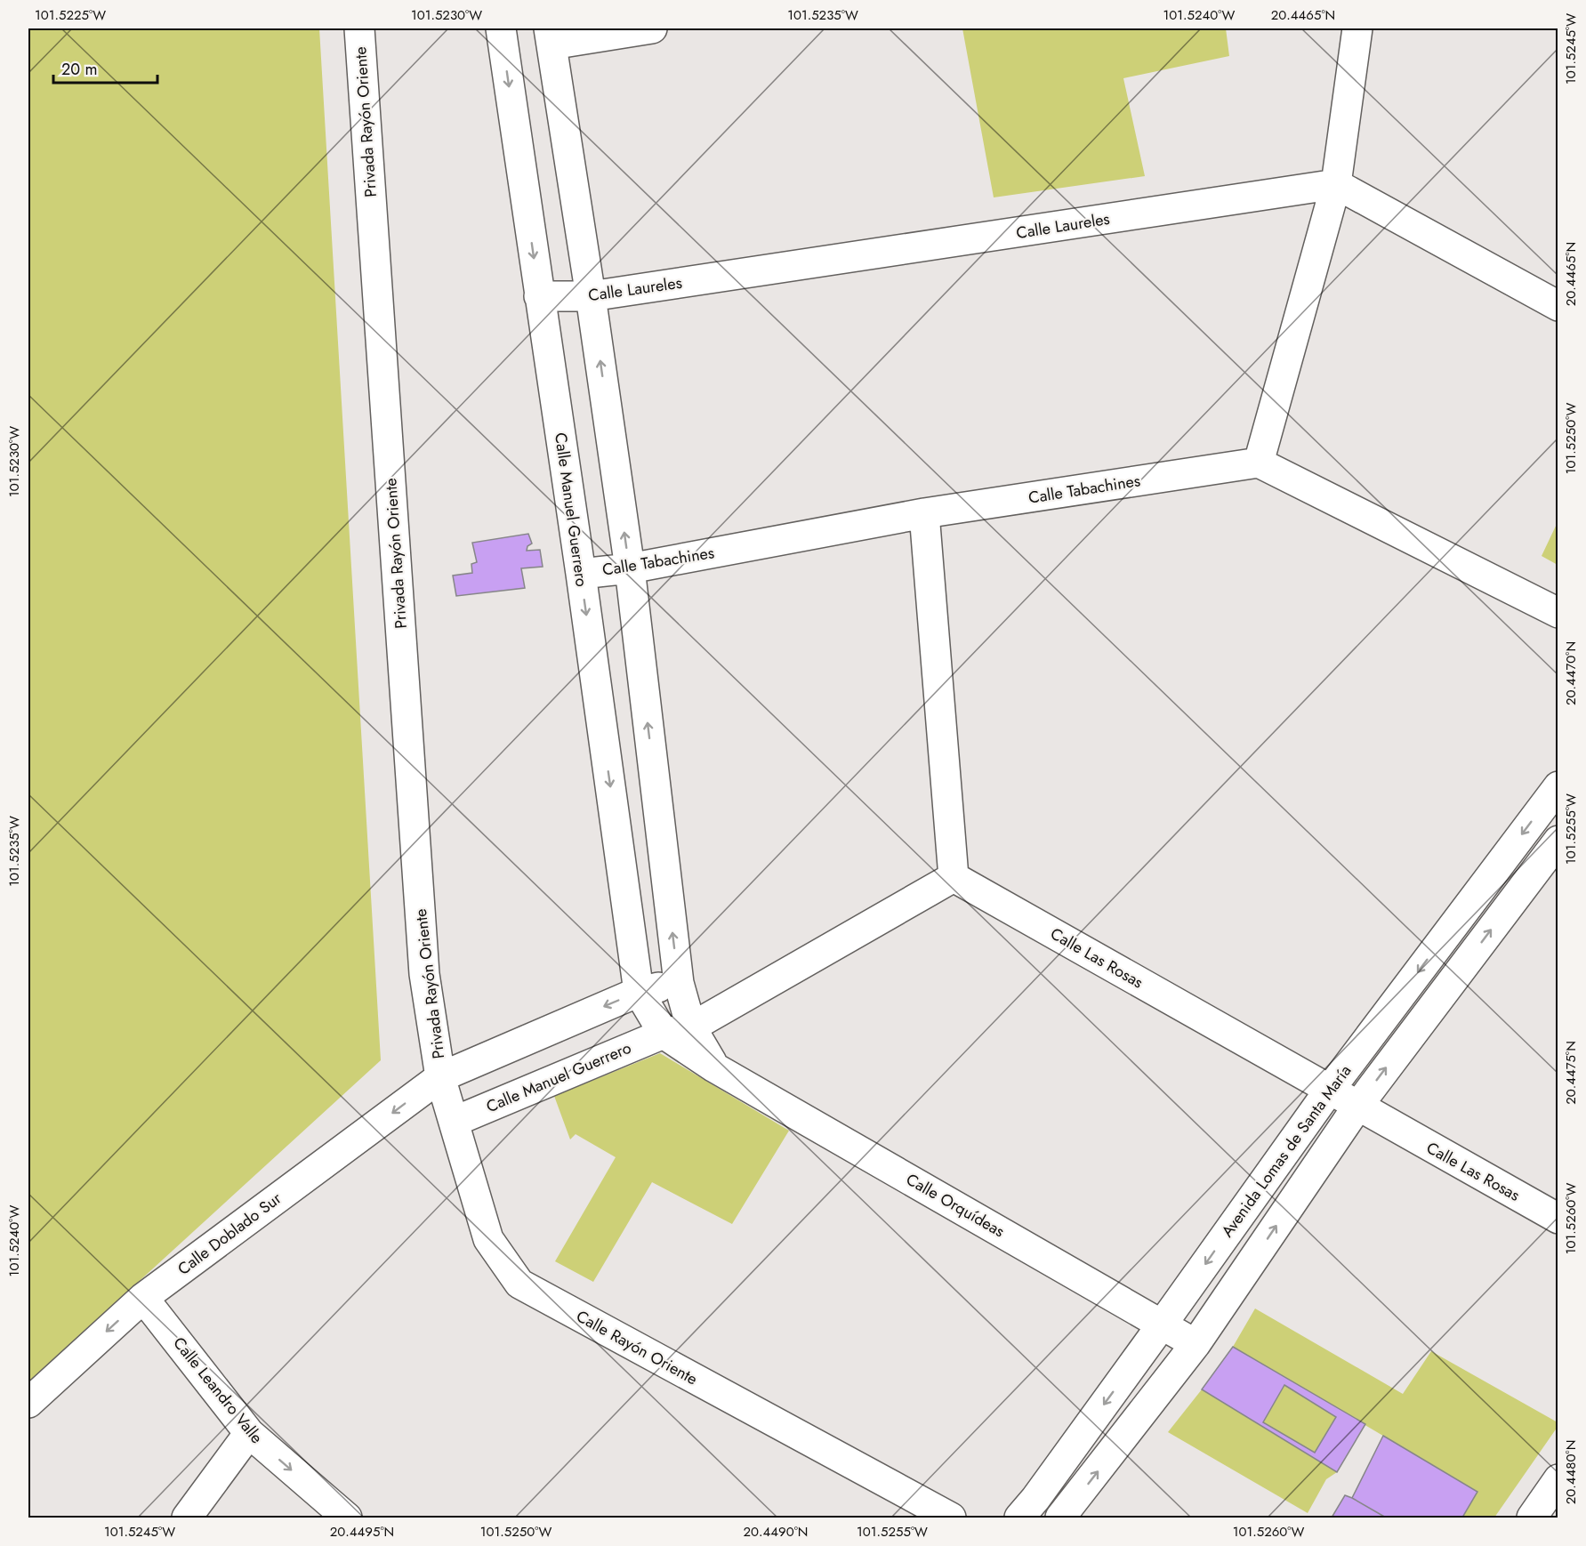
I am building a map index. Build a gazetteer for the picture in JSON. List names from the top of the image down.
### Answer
{
  "streets": {
    "street": [
      "Privada Rayón Oriente",
      "Calle Laureles",
      "Calle Tabachines",
      "Calle Manuel Guerrero",
      "Calle Las Rosas",
      "Avenida Lomas de Santa María",
      "Calle Orquídeas",
      "Calle Doblado Sur",
      "Calle Rayón Oriente",
      "Calle Leandro Valle"
    ]
  },
  "crossings": [
    ["Privada Rayón Oriente", "Calle Doblado Sur"],
    ["Privada Rayón Oriente", "Calle Rayón Oriente"],
    ["Calle Laureles", "Calle Manuel Guerrero"],
    ["Calle Tabachines", "Calle Manuel Guerrero"],
    ["Calle Manuel Guerrero", "Calle Las Rosas"],
    ["Calle Manuel Guerrero", "Calle Orquídeas"],
    ["Calle Manuel Guerrero", "Calle Rayón Oriente"],
    ["Calle Las Rosas", "Avenida Lomas de Santa María"],
    ["Avenida Lomas de Santa María", "Calle Orquídeas"],
    ["Calle Doblado Sur", "Calle Rayón Oriente"],
    ["Calle Doblado Sur", "Calle Leandro Valle"]
  ],
  "one_way": ["Calle Doblado Sur", "Calle Leandro Valle"],
  "scale_bar": "20 m",
  "coordinates": [
    "101.5225°W",
    "101.5230°W",
    "101.5235°W",
    "101.5240°W",
    "20.4465°N",
    "101.5245°W",
    "101.5250°W",
    "20.4470°N",
    "101.5255°W",
    "20.4475°N",
    "101.5260°W",
    "20.4480°N",
    "20.4495°N",
    "20.4490°N"
  ]
}
